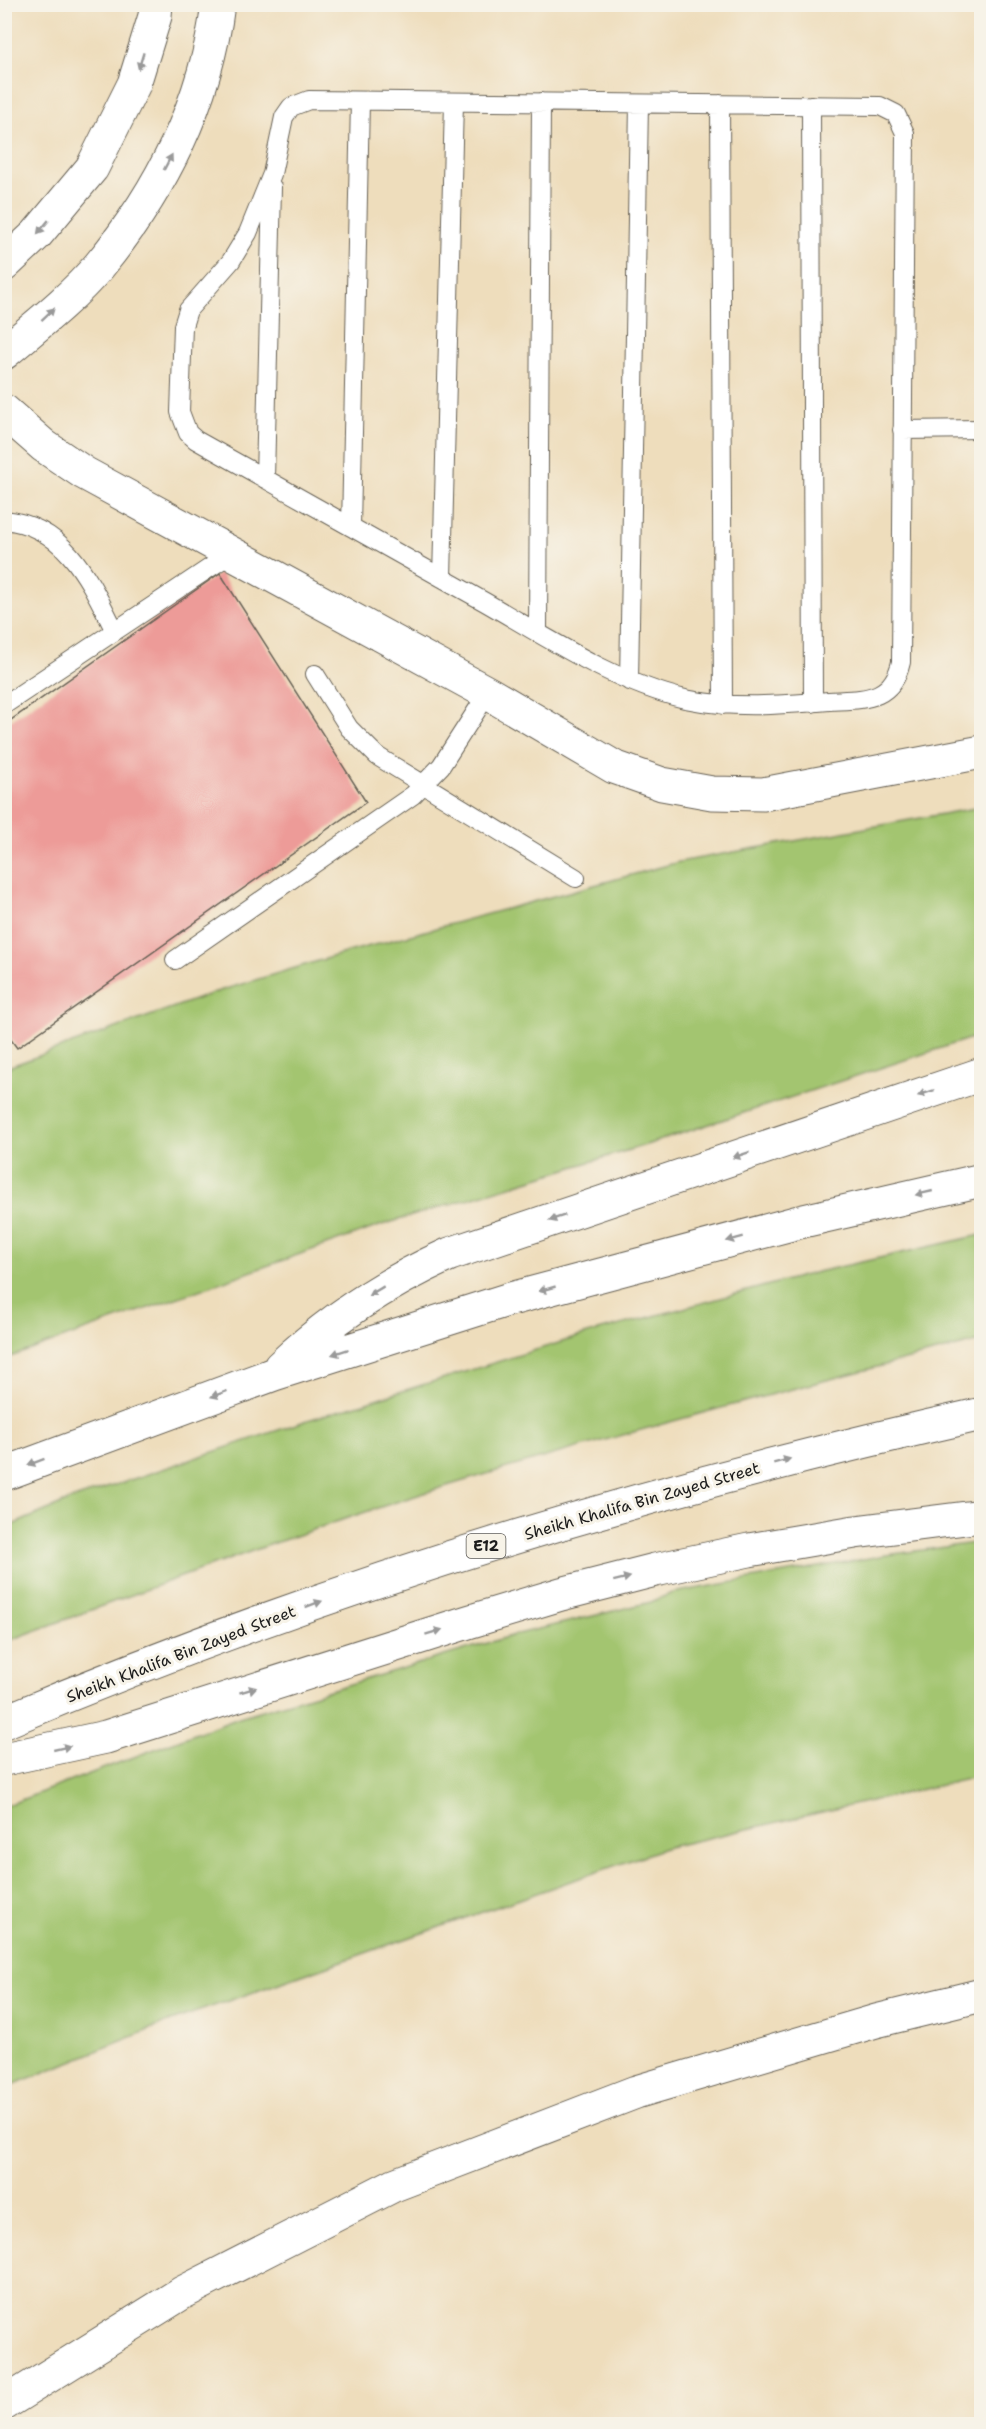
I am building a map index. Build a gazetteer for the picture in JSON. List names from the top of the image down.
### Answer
{
  "streets": {
    "main road": ["Sheikh Khalifa Bin Zayed Street", "E12"]
  }
}
